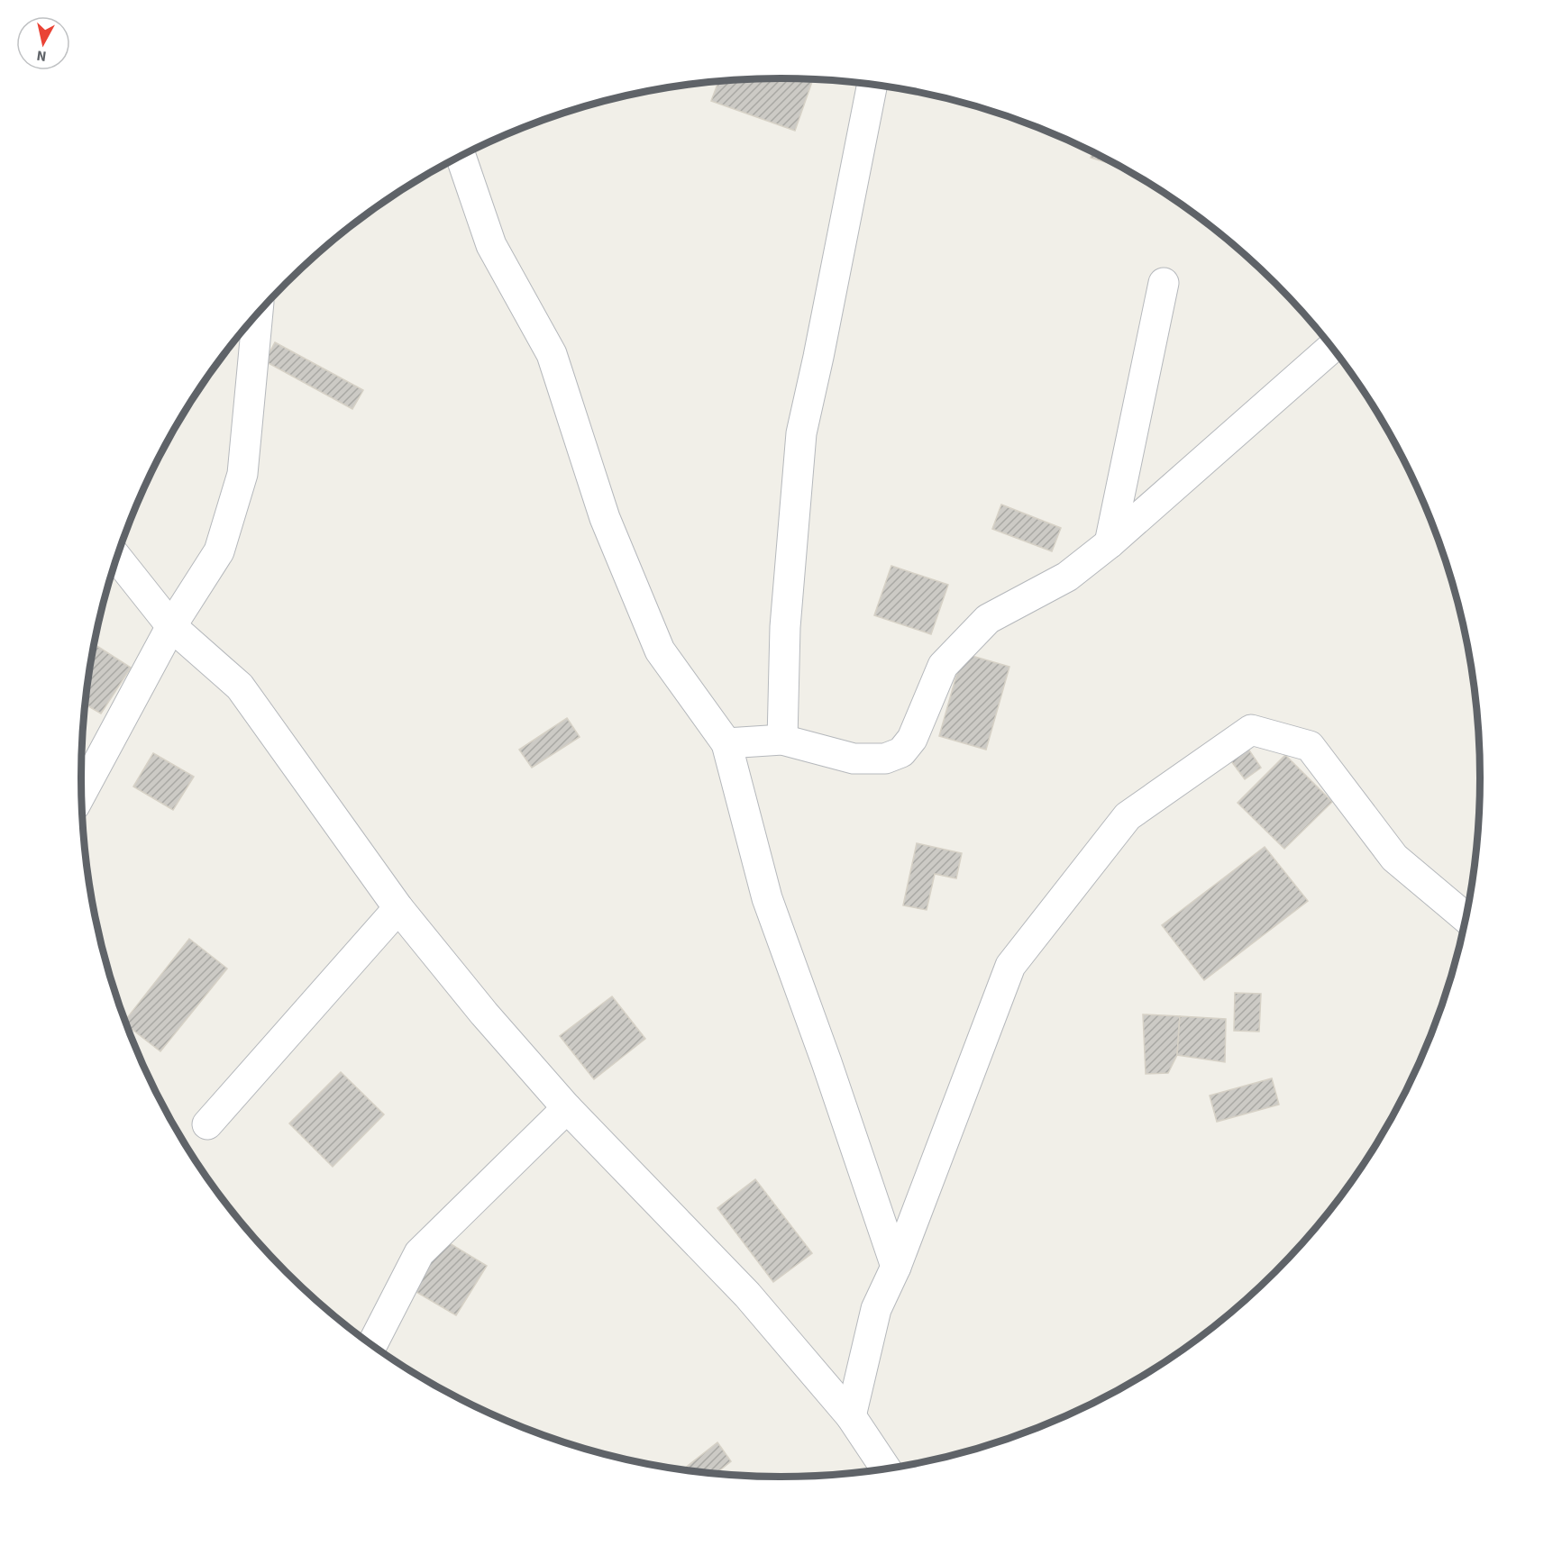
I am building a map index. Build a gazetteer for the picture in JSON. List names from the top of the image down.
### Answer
{
  "north": "bottom"
}
